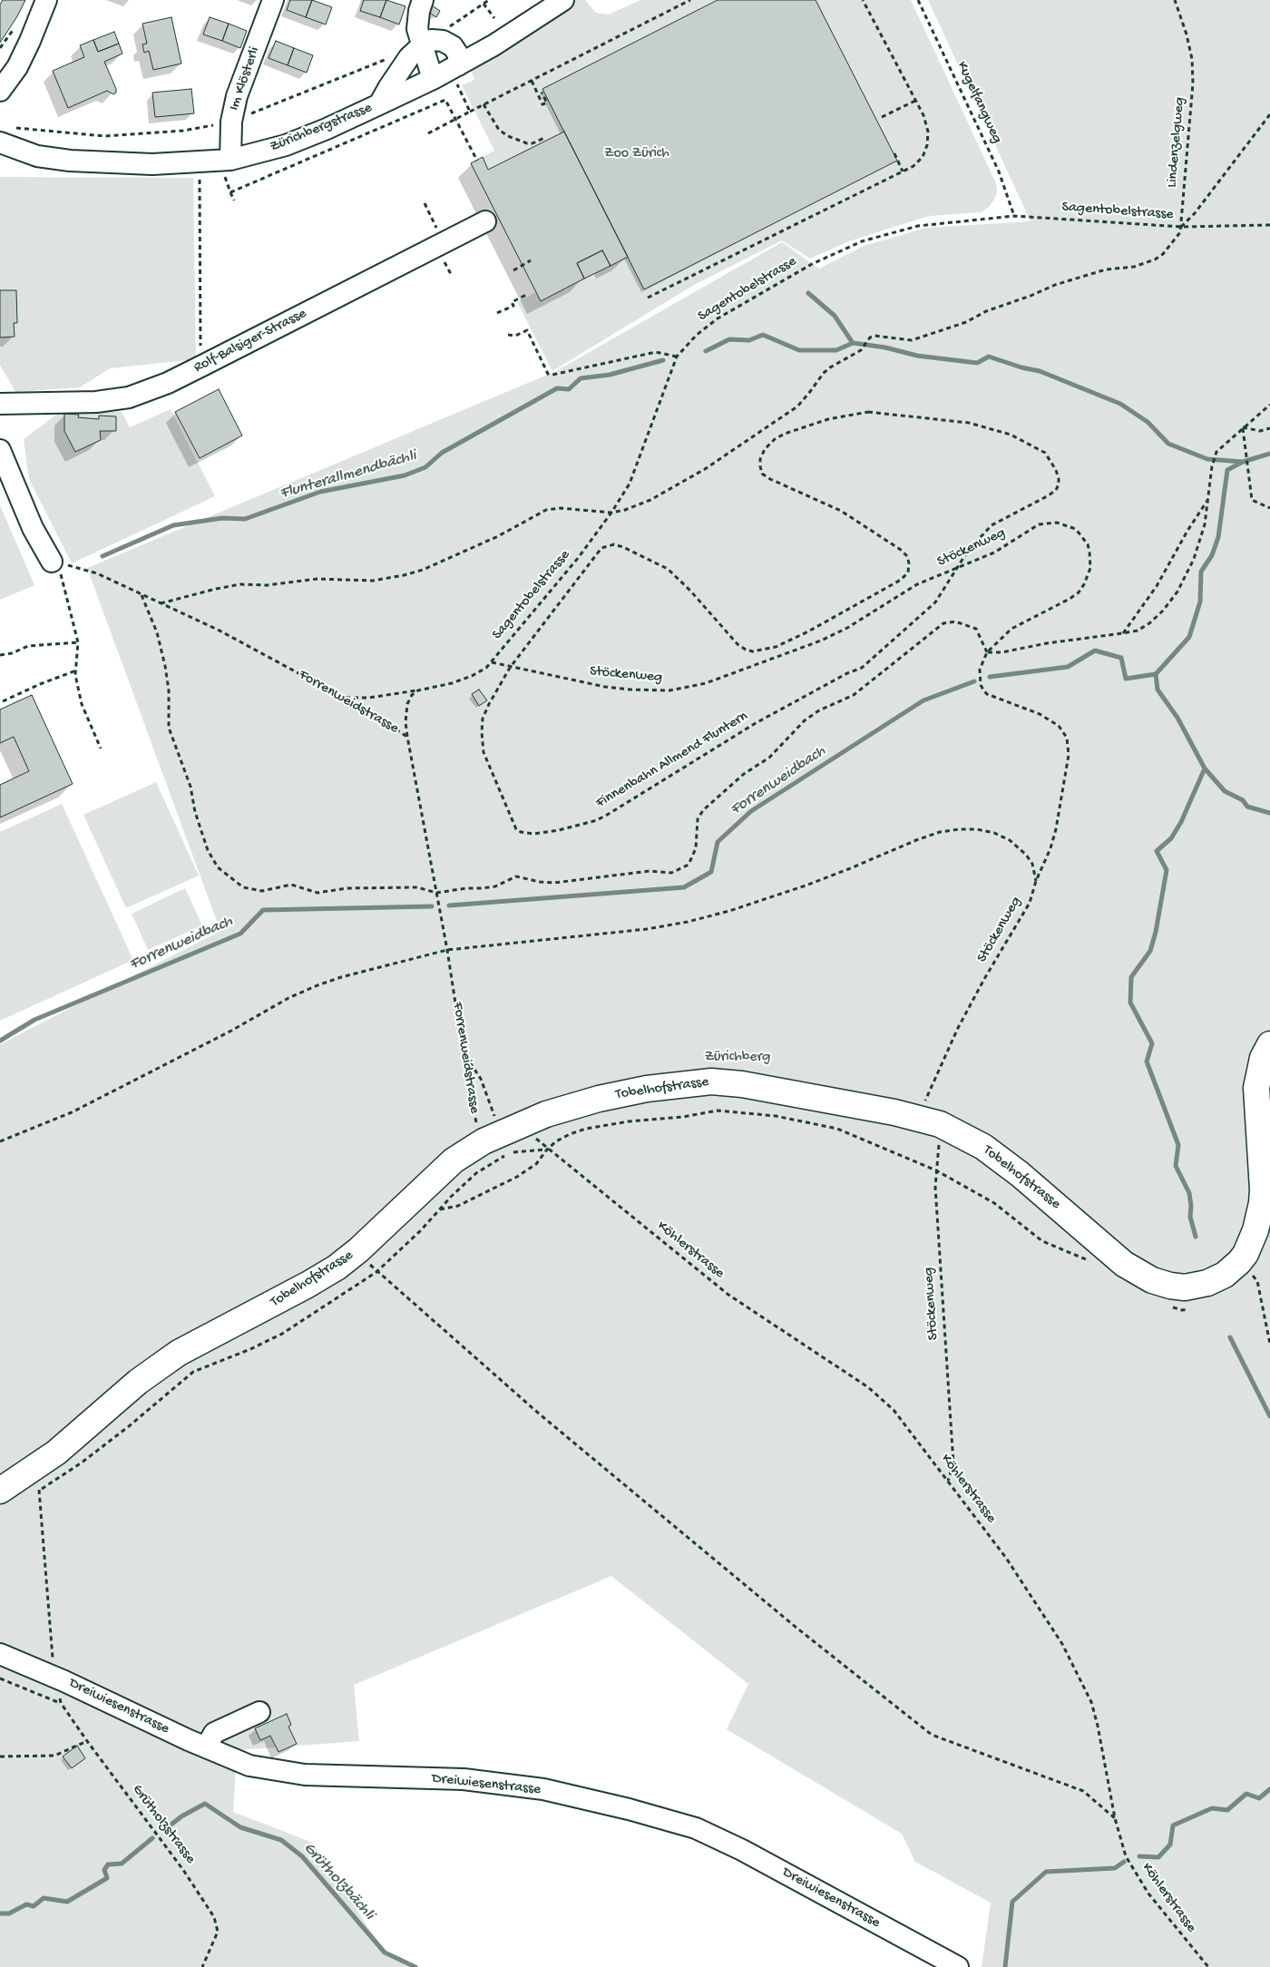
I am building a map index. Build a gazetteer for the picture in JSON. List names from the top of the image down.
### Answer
{
  "streets": {
    "main road": ["Tobelhofstrasse"],
    "street": [
      "Im Klösterli",
      "Zürichbergstrasse",
      "Rolf-Balsiger-Strasse",
      "Dreiwiesenstrasse"
    ],
    "path": [
      "Kugelfangweg",
      "Lindenzelgweg",
      "Sagentobelstrasse",
      "Stöckenweg",
      "Forrenweidstrasse",
      "Finnenbahn Allmend Fluntern",
      "Köhlerstrasse",
      "Grütholzstrasse"
    ]
  },
  "crossings": [
    ["Im Klösterli", "Zürichbergstrasse"],
    ["Kugelfangweg", "Sagentobelstrasse"],
    ["Lindenzelgweg", "Sagentobelstrasse"],
    ["Sagentobelstrasse", "Stöckenweg"],
    ["Sagentobelstrasse", "Forrenweidstrasse"],
    ["Stöckenweg", "Finnenbahn Allmend Fluntern"],
    ["Stöckenweg", "Tobelhofstrasse"],
    ["Stöckenweg", "Köhlerstrasse"],
    ["Forrenweidstrasse", "Tobelhofstrasse"]
  ],
  "water": ["Flunterallmendbächli", "Forrenweidbach", "Grütholzbächli"],
  "parks": ["Zoo Zürich", "Zürichberg"]
}
